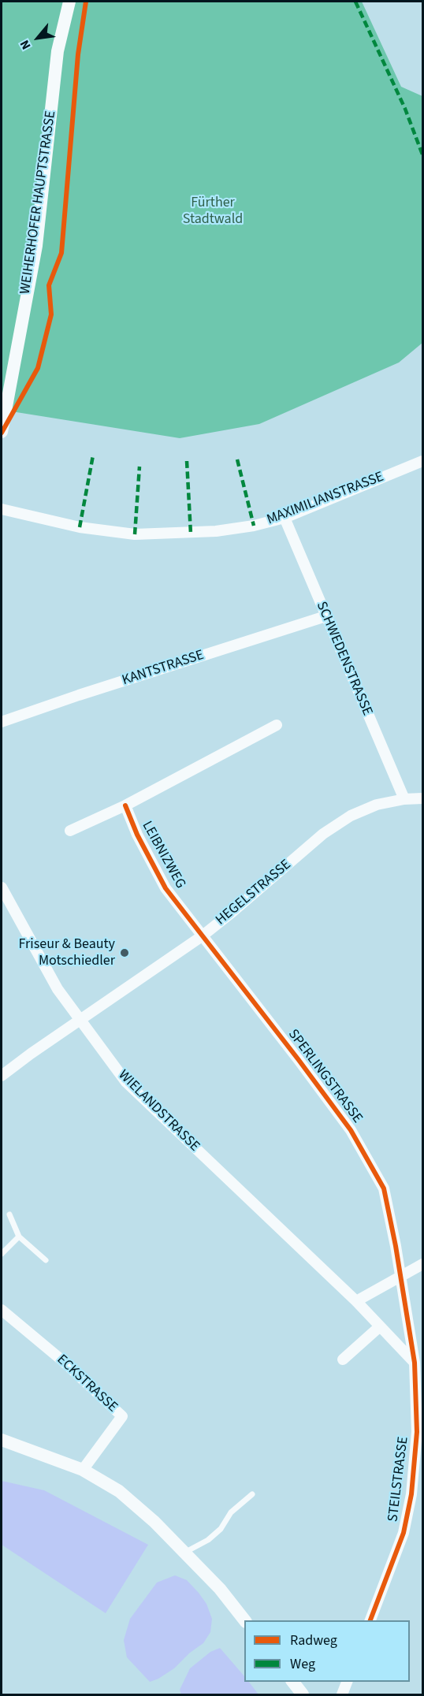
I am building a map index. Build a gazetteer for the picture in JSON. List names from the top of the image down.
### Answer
{
  "streets": {
    "street": [
      "WEIHERHOFER HAUPTSTRASSE",
      "MAXIMILIANSTRASSE",
      "SCHWEDENSTRASSE",
      "KANTSTRASSE",
      "LEIBNIZWEG",
      "HEGELSTRASSE",
      "SPERLINGSTRASSE",
      "WIELANDSTRASSE",
      "ECKSTRASSE",
      "STEILSTRASSE"
    ]
  },
  "crossings": [
    ["MAXIMILIANSTRASSE", "SCHWEDENSTRASSE"],
    ["SCHWEDENSTRASSE", "KANTSTRASSE"],
    ["SCHWEDENSTRASSE", "HEGELSTRASSE"],
    ["LEIBNIZWEG", "HEGELSTRASSE"],
    ["LEIBNIZWEG", "SPERLINGSTRASSE"],
    ["HEGELSTRASSE", "SPERLINGSTRASSE"],
    ["HEGELSTRASSE", "WIELANDSTRASSE"],
    ["SPERLINGSTRASSE", "WIELANDSTRASSE"],
    ["SPERLINGSTRASSE", "STEILSTRASSE"],
    ["WIELANDSTRASSE", "STEILSTRASSE"]
  ],
  "parks": ["Fürther Stadtwald"],
  "places": ["Friseur & Beauty Motschiedler"],
  "legend": ["Radweg", "Weg"],
  "north": "bottom left"
}
